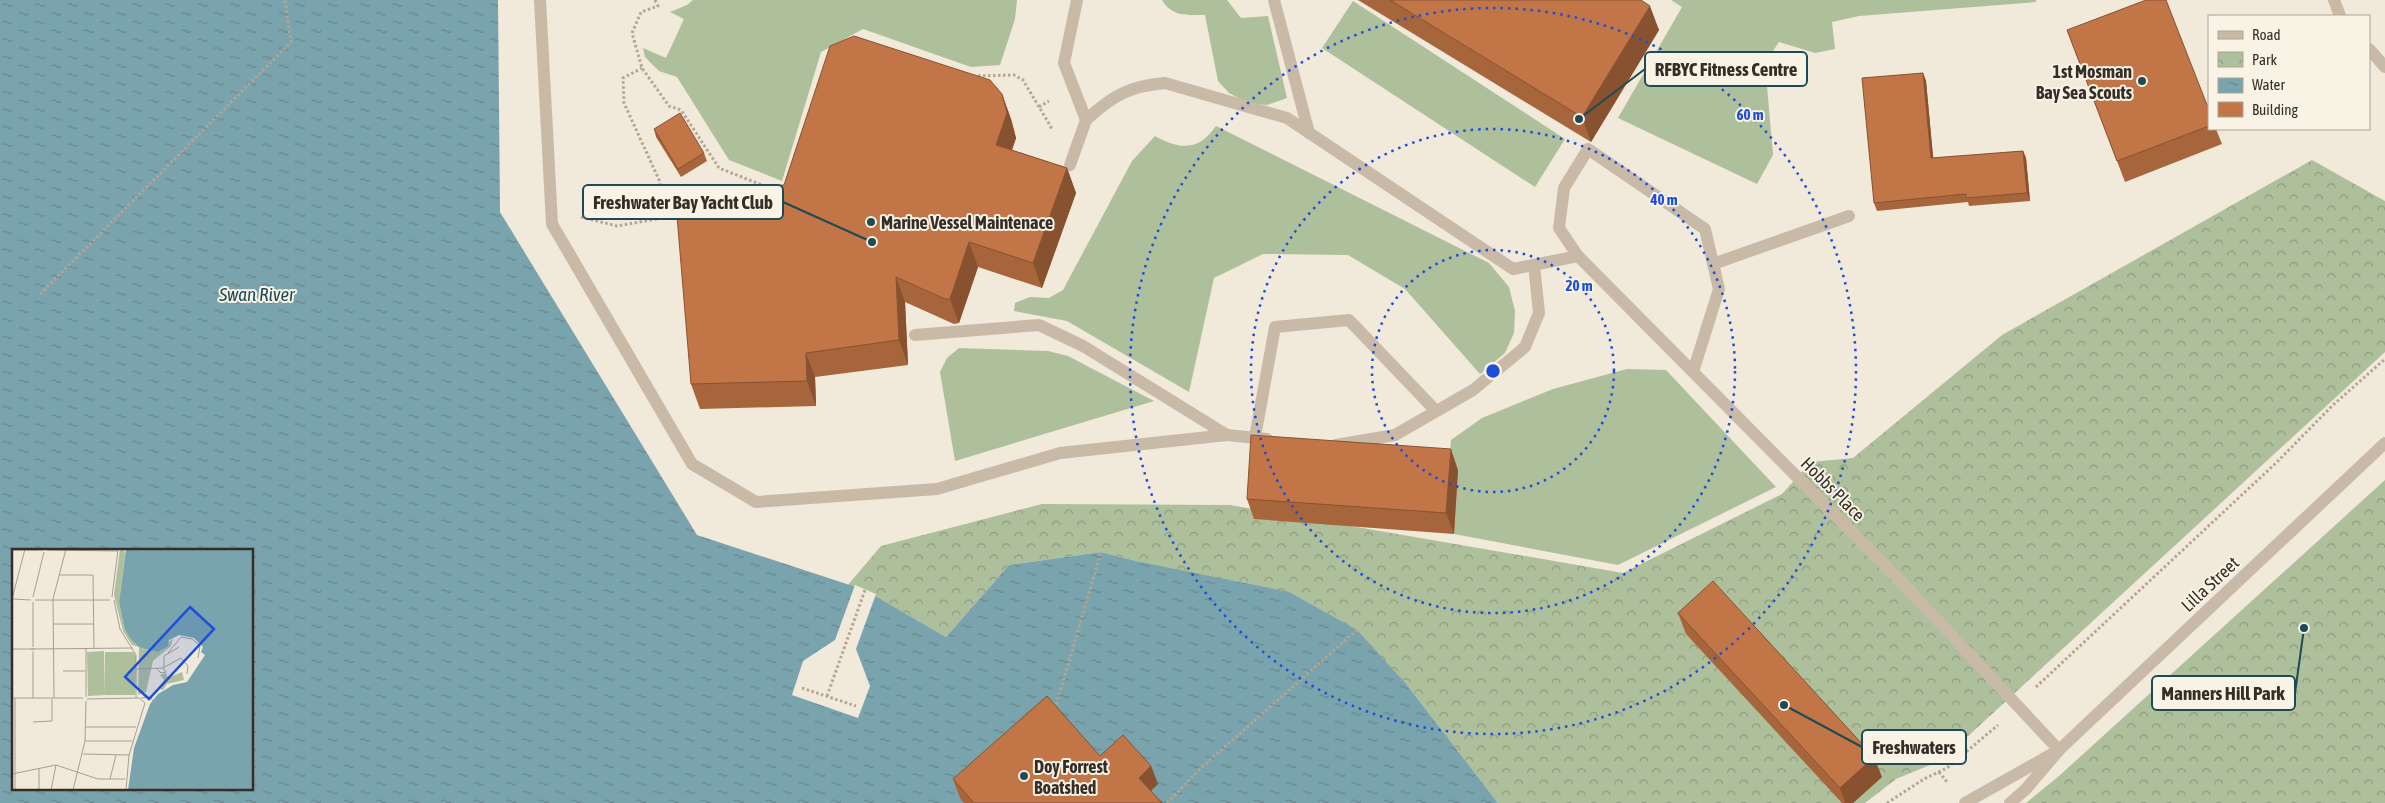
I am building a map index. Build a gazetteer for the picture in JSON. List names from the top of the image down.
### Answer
{
  "streets": {
    "street": ["Hobbs Place", "Lilla Street"]
  },
  "crossings": [
    ["Hobbs Place", "Lilla Street"]
  ],
  "water": ["Swan River"],
  "places": [
    "1st Mosman Bay Sea Scouts",
    "RFBYC Fitness Centre",
    "Marine Vessel Maintenace",
    "Freshwater Bay Yacht Club",
    "Manners Hill Park",
    "Freshwaters",
    "Doy Forrest Boatshed"
  ],
  "legend": [
    "Road",
    "Park",
    "Water",
    "Building"
  ],
  "rings": ["60 m", "40 m", "20 m"]
}
